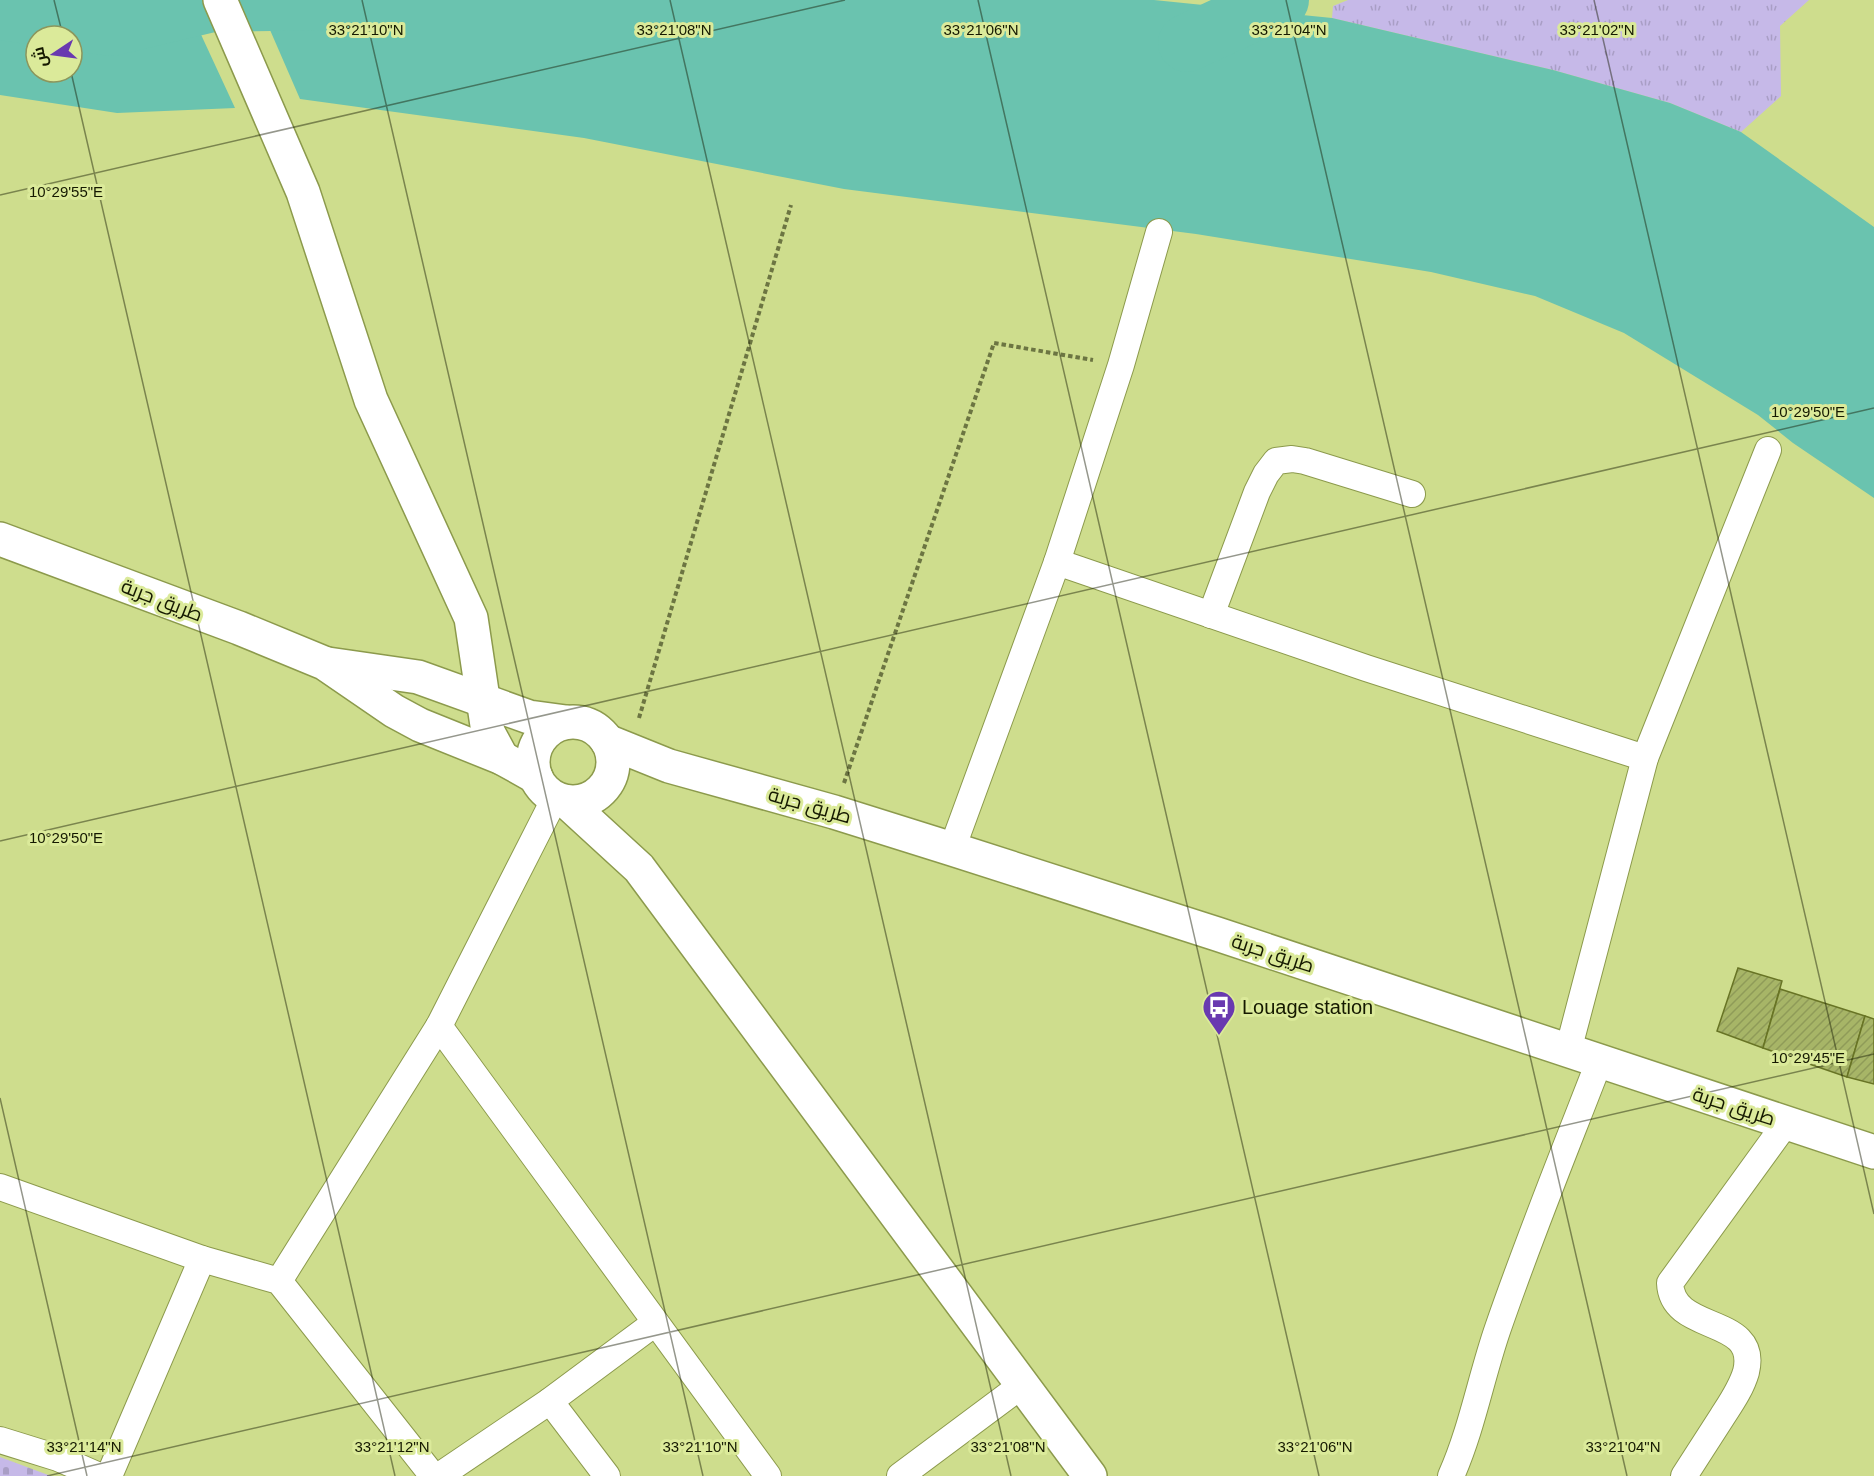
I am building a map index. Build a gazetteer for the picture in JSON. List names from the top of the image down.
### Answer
{
  "streets": {
    "main road": ["طريق جربة"]
  },
  "places": {
    "bus stop": ["Louage station"]
  },
  "north": "left",
  "coordinates": [
    "33°21'10\"N",
    "33°21'08\"N",
    "33°21'06\"N",
    "33°21'04\"N",
    "33°21'02\"N",
    "10°29'55\"E",
    "10°29'50\"E",
    "10°29'45\"E",
    "33°21'14\"N",
    "33°21'12\"N"
  ]
}
